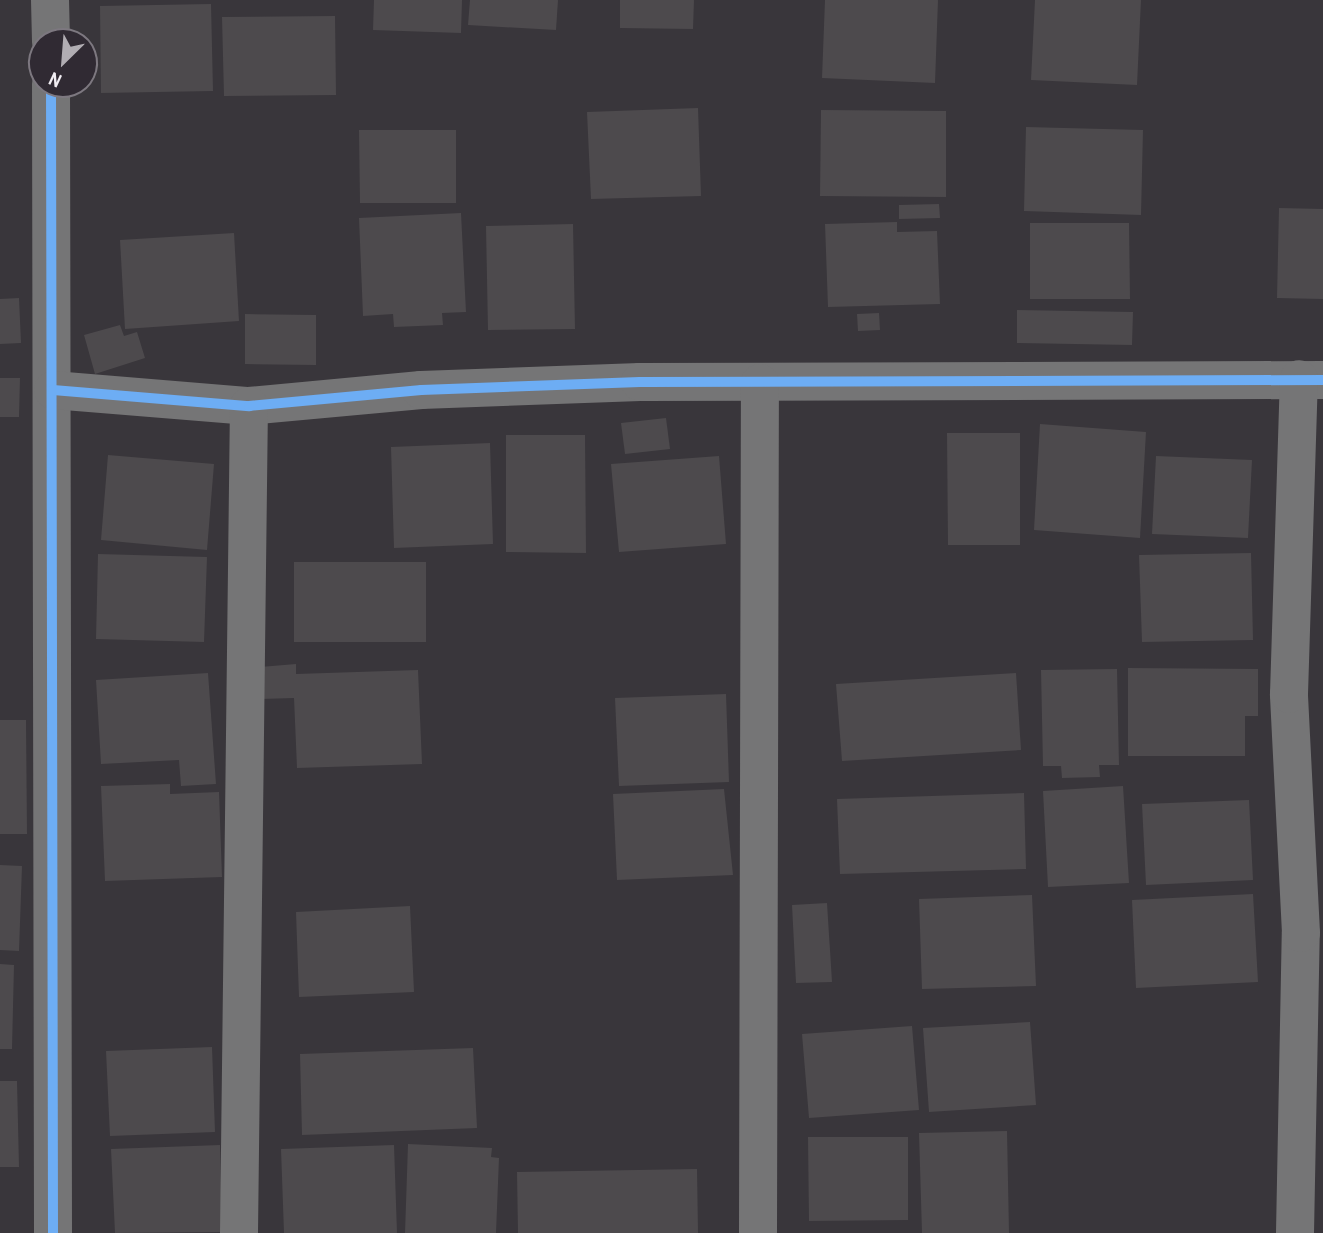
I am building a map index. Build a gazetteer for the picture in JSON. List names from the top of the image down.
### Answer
{
  "north": "bottom left"
}
